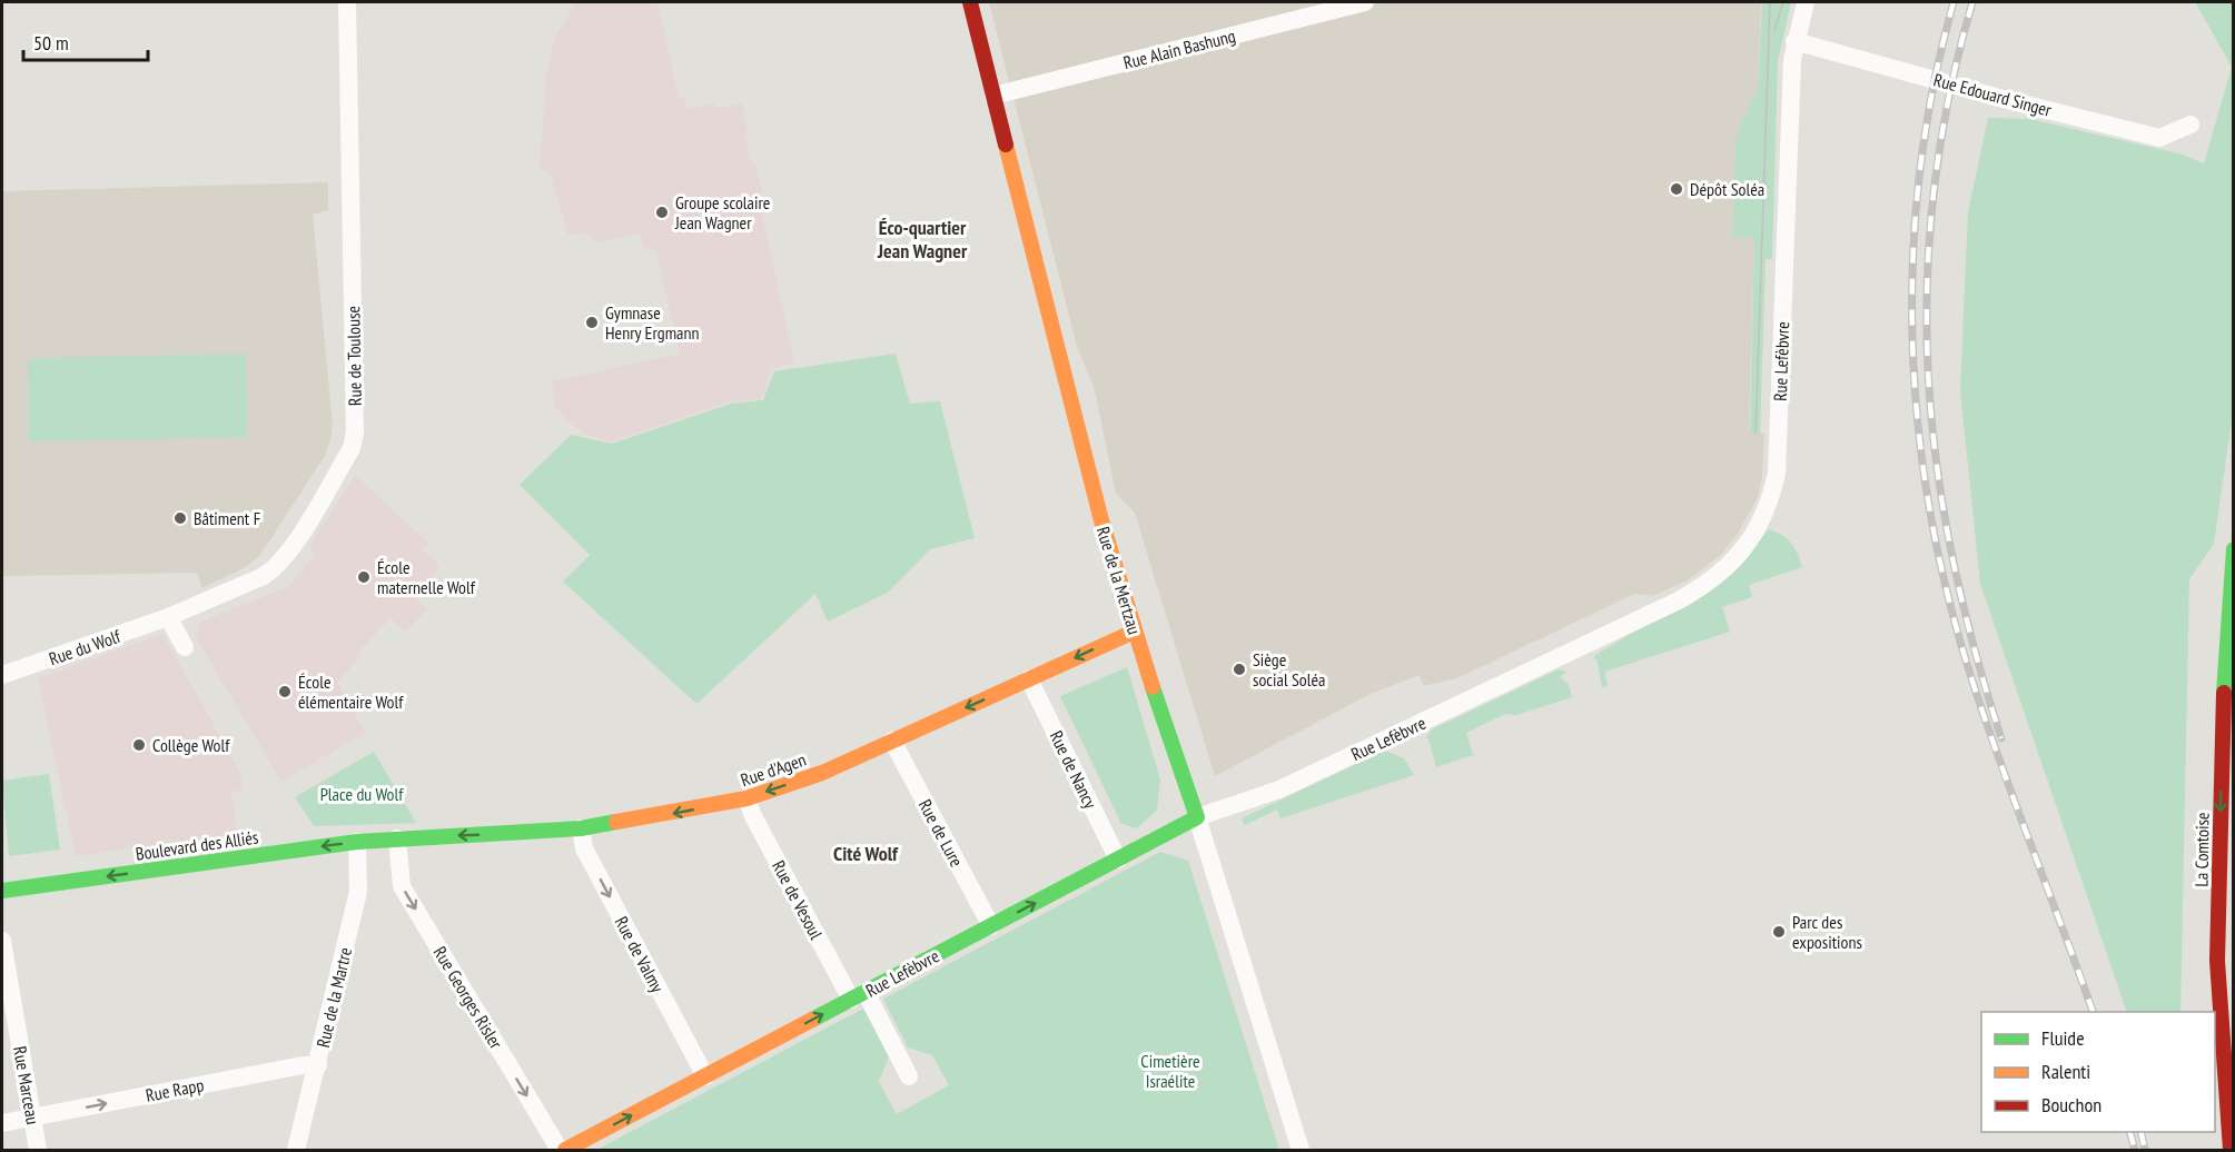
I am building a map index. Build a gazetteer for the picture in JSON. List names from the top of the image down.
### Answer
{
  "streets": {
    "main road": [
      "Rue Lefèbvre",
      "Rue de la Mertzau",
      "Rue d'Agen",
      "Boulevard des Alliés",
      "La Comtoise"
    ],
    "street": [
      "Rue Alain Bashung",
      "Rue Edouard Singer",
      "Rue de Toulouse",
      "Rue du Wolf",
      "Rue de Nancy",
      "Rue de Lure",
      "Rue de Vesoul",
      "Rue de Valmy",
      "Rue de la Martre",
      "Rue Georges Risler",
      "Rue Marceau",
      "Rue Rapp"
    ]
  },
  "crossings": [
    ["Rue Alain Bashung", "Rue de la Mertzau"],
    ["Rue Edouard Singer", "Rue Lefèbvre"],
    ["Rue de Toulouse", "Rue du Wolf"],
    ["Rue Lefèbvre", "Rue de la Mertzau"],
    ["Rue Lefèbvre", "Rue de Nancy"],
    ["Rue Lefèbvre", "Rue de Lure"],
    ["Rue Lefèbvre", "Rue de Vesoul"],
    ["Rue Lefèbvre", "Rue de Valmy"],
    ["Rue de la Mertzau", "Rue d'Agen"],
    ["Rue d'Agen", "Rue de Nancy"],
    ["Rue d'Agen", "Rue de Lure"],
    ["Rue d'Agen", "Boulevard des Alliés"],
    ["Rue d'Agen", "Rue de Vesoul"],
    ["Rue d'Agen", "Rue de Valmy"],
    ["Rue d'Agen", "Rue Georges Risler"],
    ["Boulevard des Alliés", "Rue de la Martre"],
    ["Boulevard des Alliés", "Rue Georges Risler"],
    ["Rue de la Martre", "Rue Rapp"],
    ["Rue Marceau", "Rue Rapp"]
  ],
  "one_way": [
    "Rue d'Agen",
    "Boulevard des Alliés",
    "La Comtoise",
    "Rue de Valmy",
    "Rue Georges Risler",
    "Rue Rapp"
  ],
  "districts": ["Éco-quartier Jean Wagner", "Cité Wolf"],
  "parks": ["Place du Wolf", "Cimetière Israélite"],
  "places": [
    "Dépôt Soléa",
    "Groupe scolaire Jean Wagner",
    "Gymnase Henry Ergmann",
    "Bâtiment F",
    "École maternelle Wolf",
    "Siège social Soléa",
    "École élémentaire Wolf",
    "Collège Wolf",
    "Parc des expositions"
  ],
  "legend": ["Fluide", "Ralenti", "Bouchon"],
  "scale_bar": "50 m"
}
